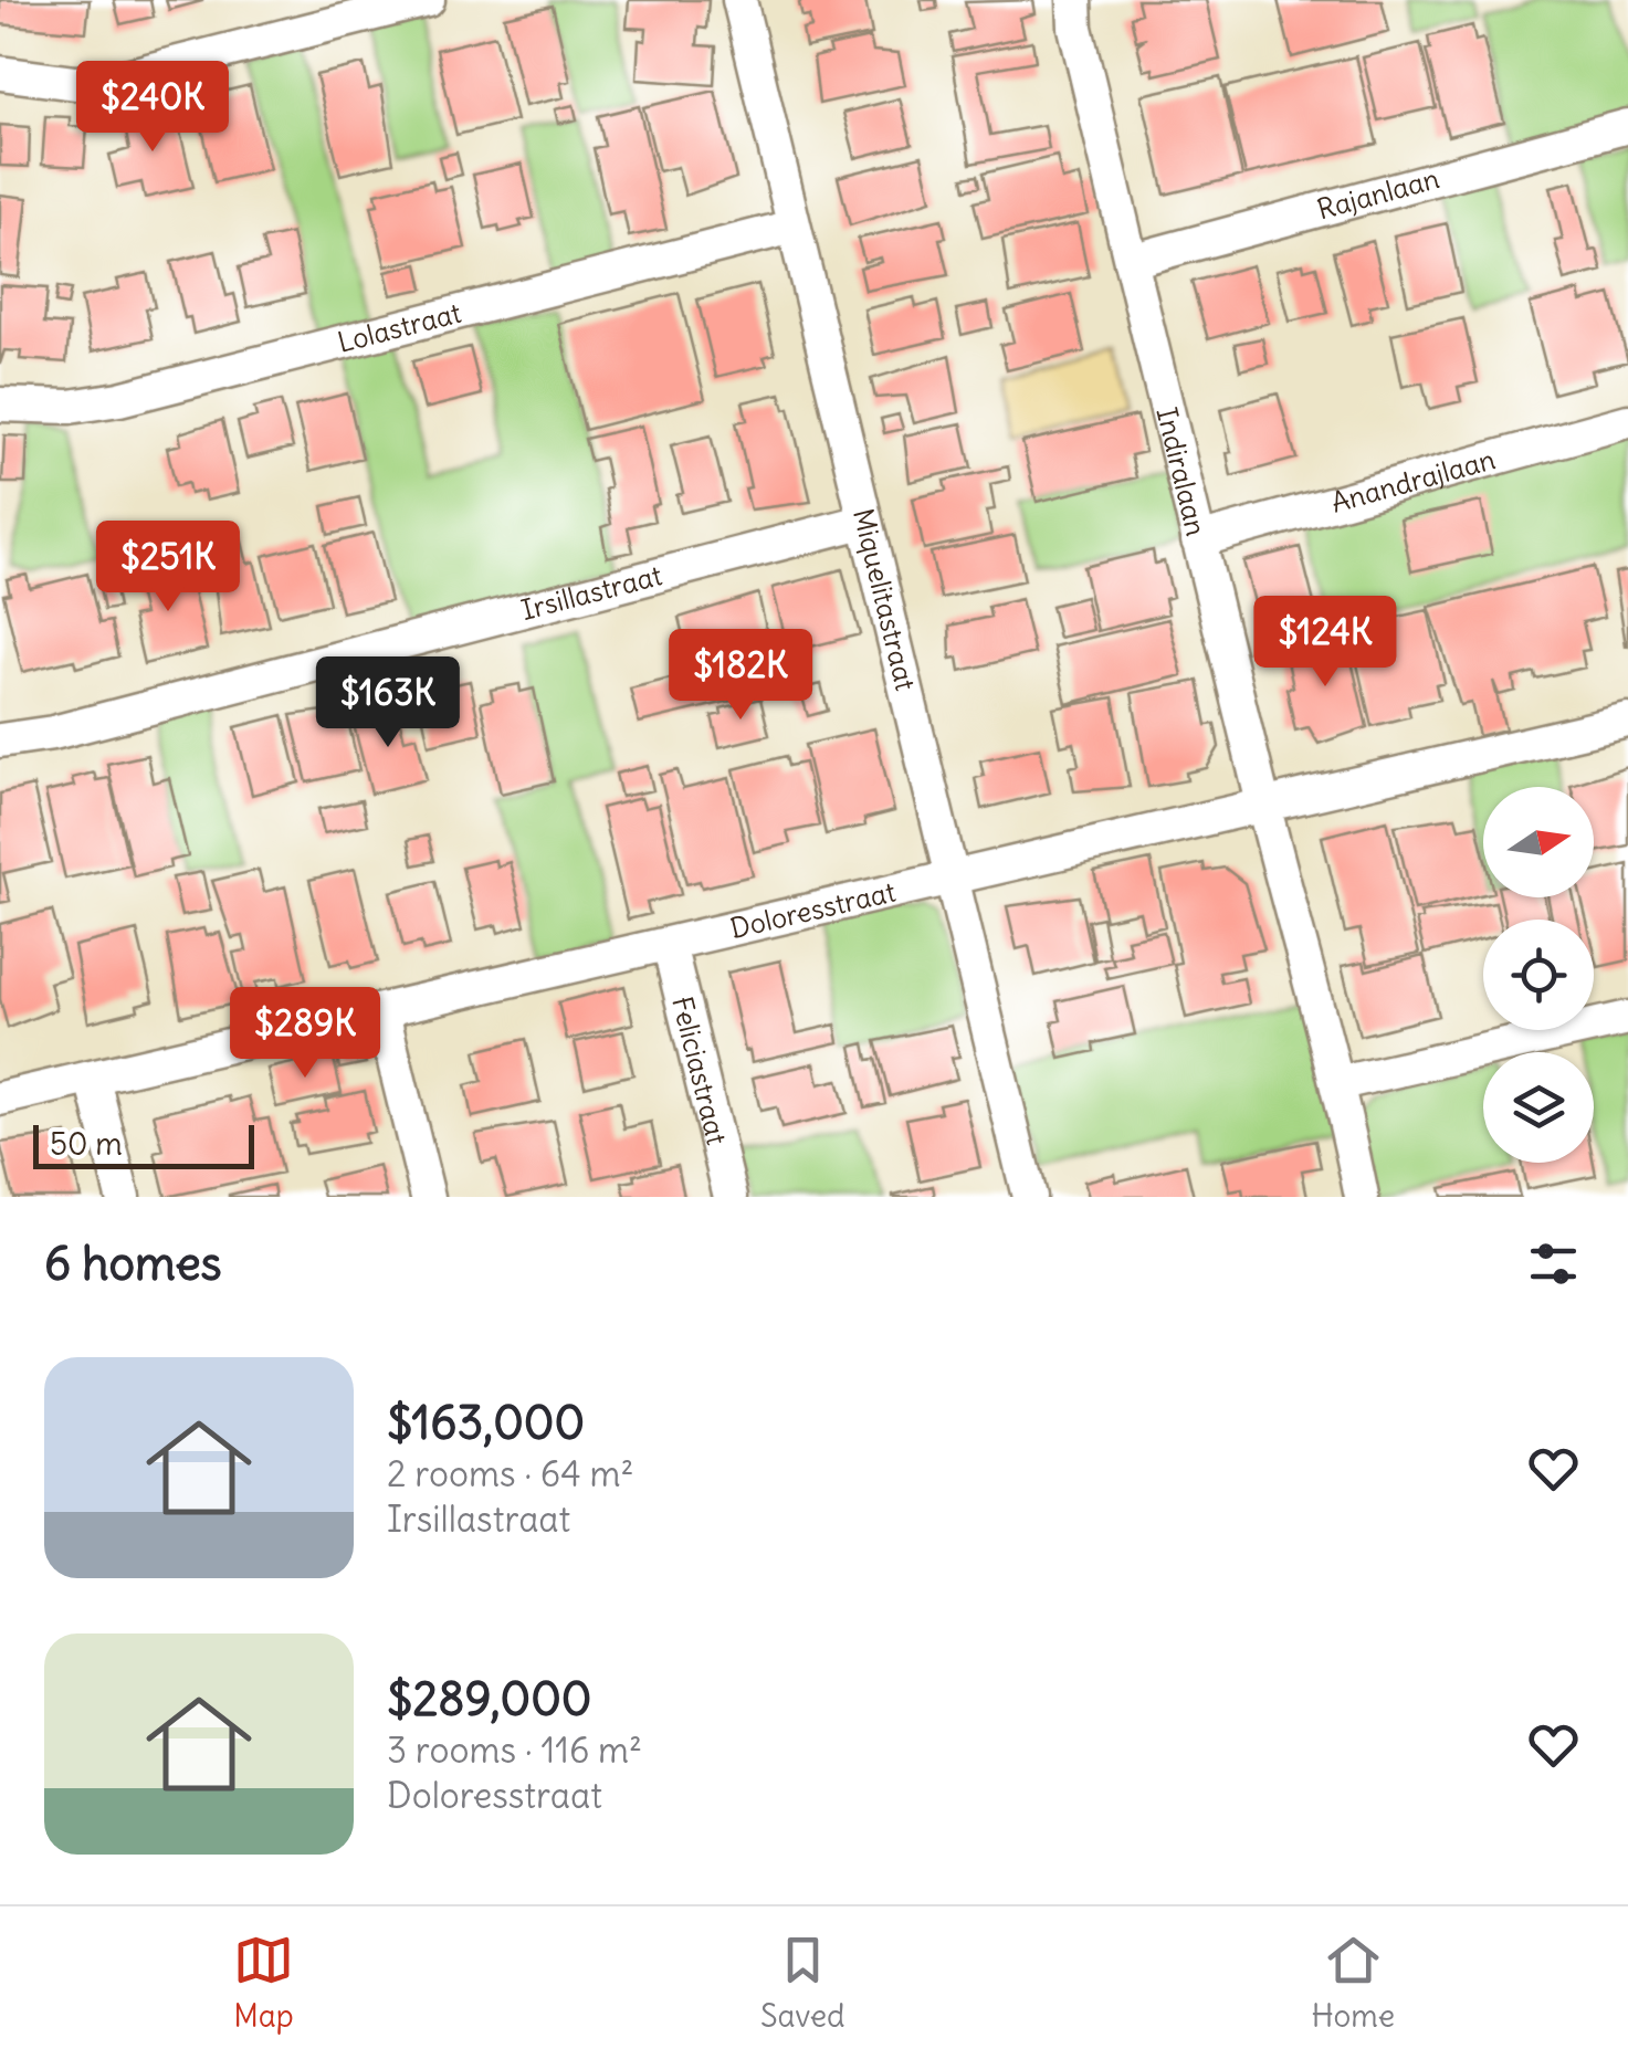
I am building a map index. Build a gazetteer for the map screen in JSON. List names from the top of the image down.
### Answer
{
  "streets": {
    "street": [
      "Rajanlaan",
      "Lolastraat",
      "Indiralaan",
      "Anandrajlaan",
      "Irsillastraat",
      "Miquelitastraat",
      "Doloresstraat",
      "Feliciastraat"
    ]
  },
  "crossings": [
    ["Rajanlaan", "Indiralaan"],
    ["Lolastraat", "Miquelitastraat"],
    ["Indiralaan", "Anandrajlaan"],
    ["Indiralaan", "Doloresstraat"],
    ["Irsillastraat", "Miquelitastraat"],
    ["Miquelitastraat", "Doloresstraat"],
    ["Doloresstraat", "Feliciastraat"]
  ],
  "scale_bar": "50 m",
  "north": "right",
  "page": {
    "price": [
      "$240K",
      "$251K",
      "$124K",
      "$182K",
      "$163K",
      "$289K"
    ],
    "scale": "50 m",
    "heading": "6 homes",
    "list": [
      {
        "name": "$163,000",
        "note": "2 rooms · 64 m² · Irsillastraat"
      },
      {
        "name": "$289,000",
        "note": "3 rooms · 116 m² · Doloresstraat"
      }
    ],
    "tabs": ["Map", "Saved", "Home"]
  }
}
